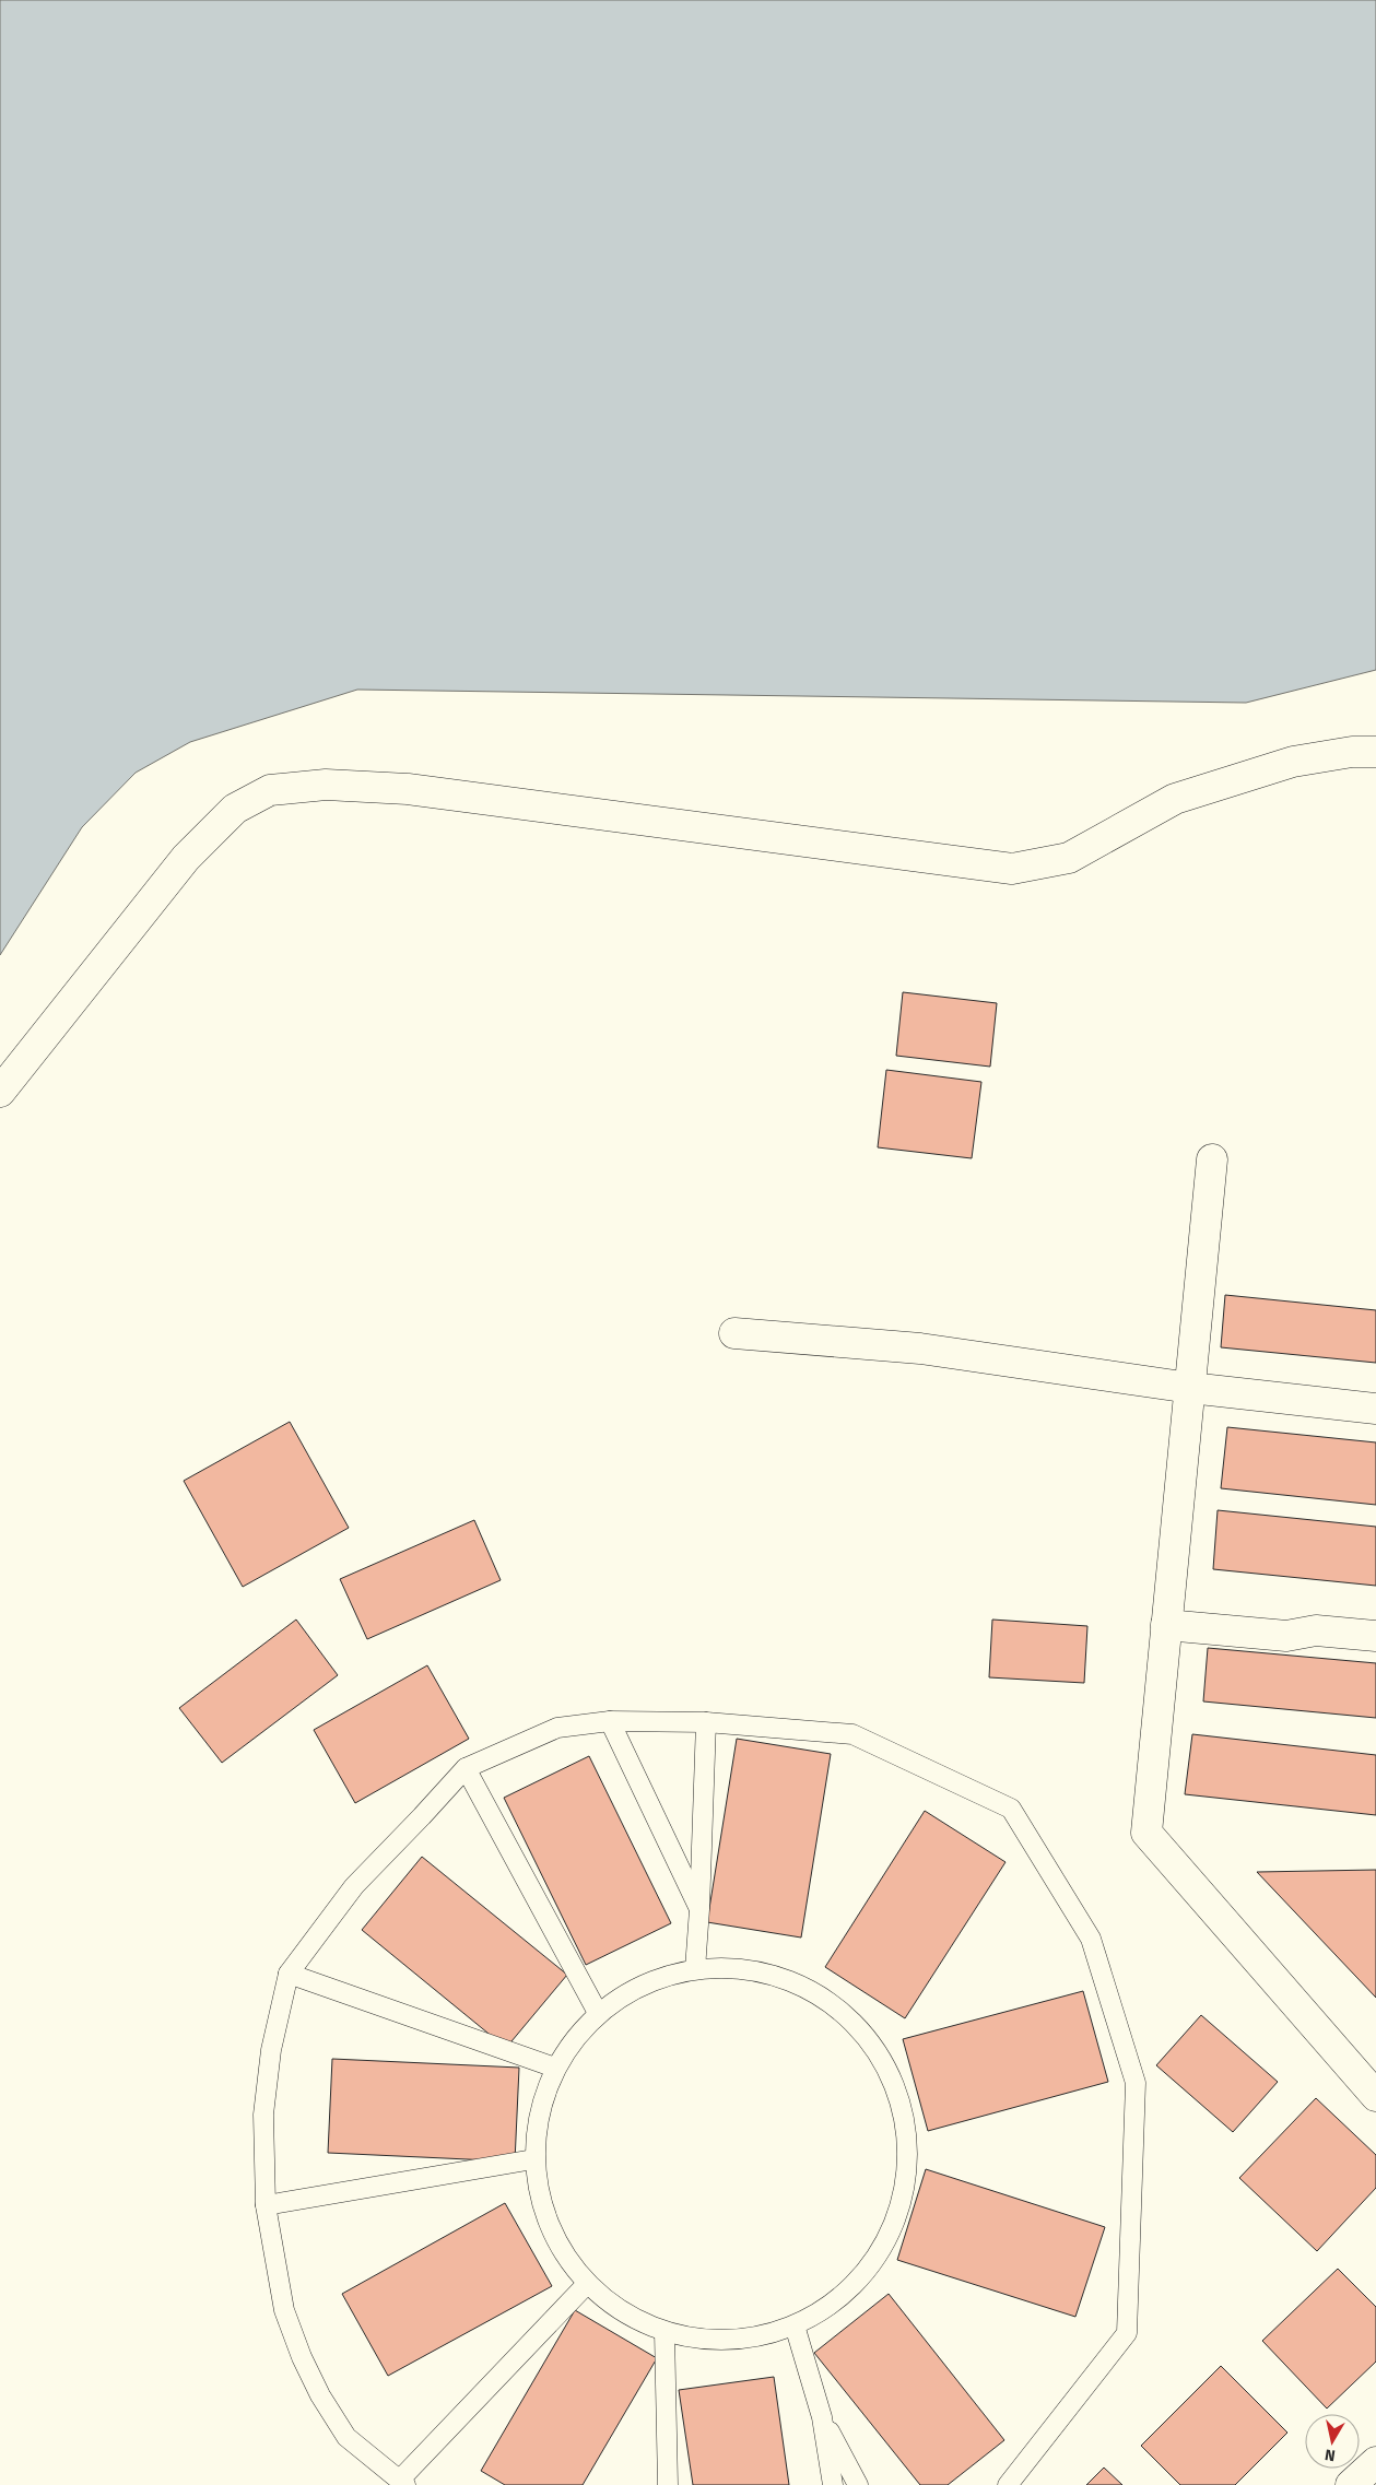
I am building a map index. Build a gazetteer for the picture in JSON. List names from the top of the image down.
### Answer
{
  "north": "bottom"
}
